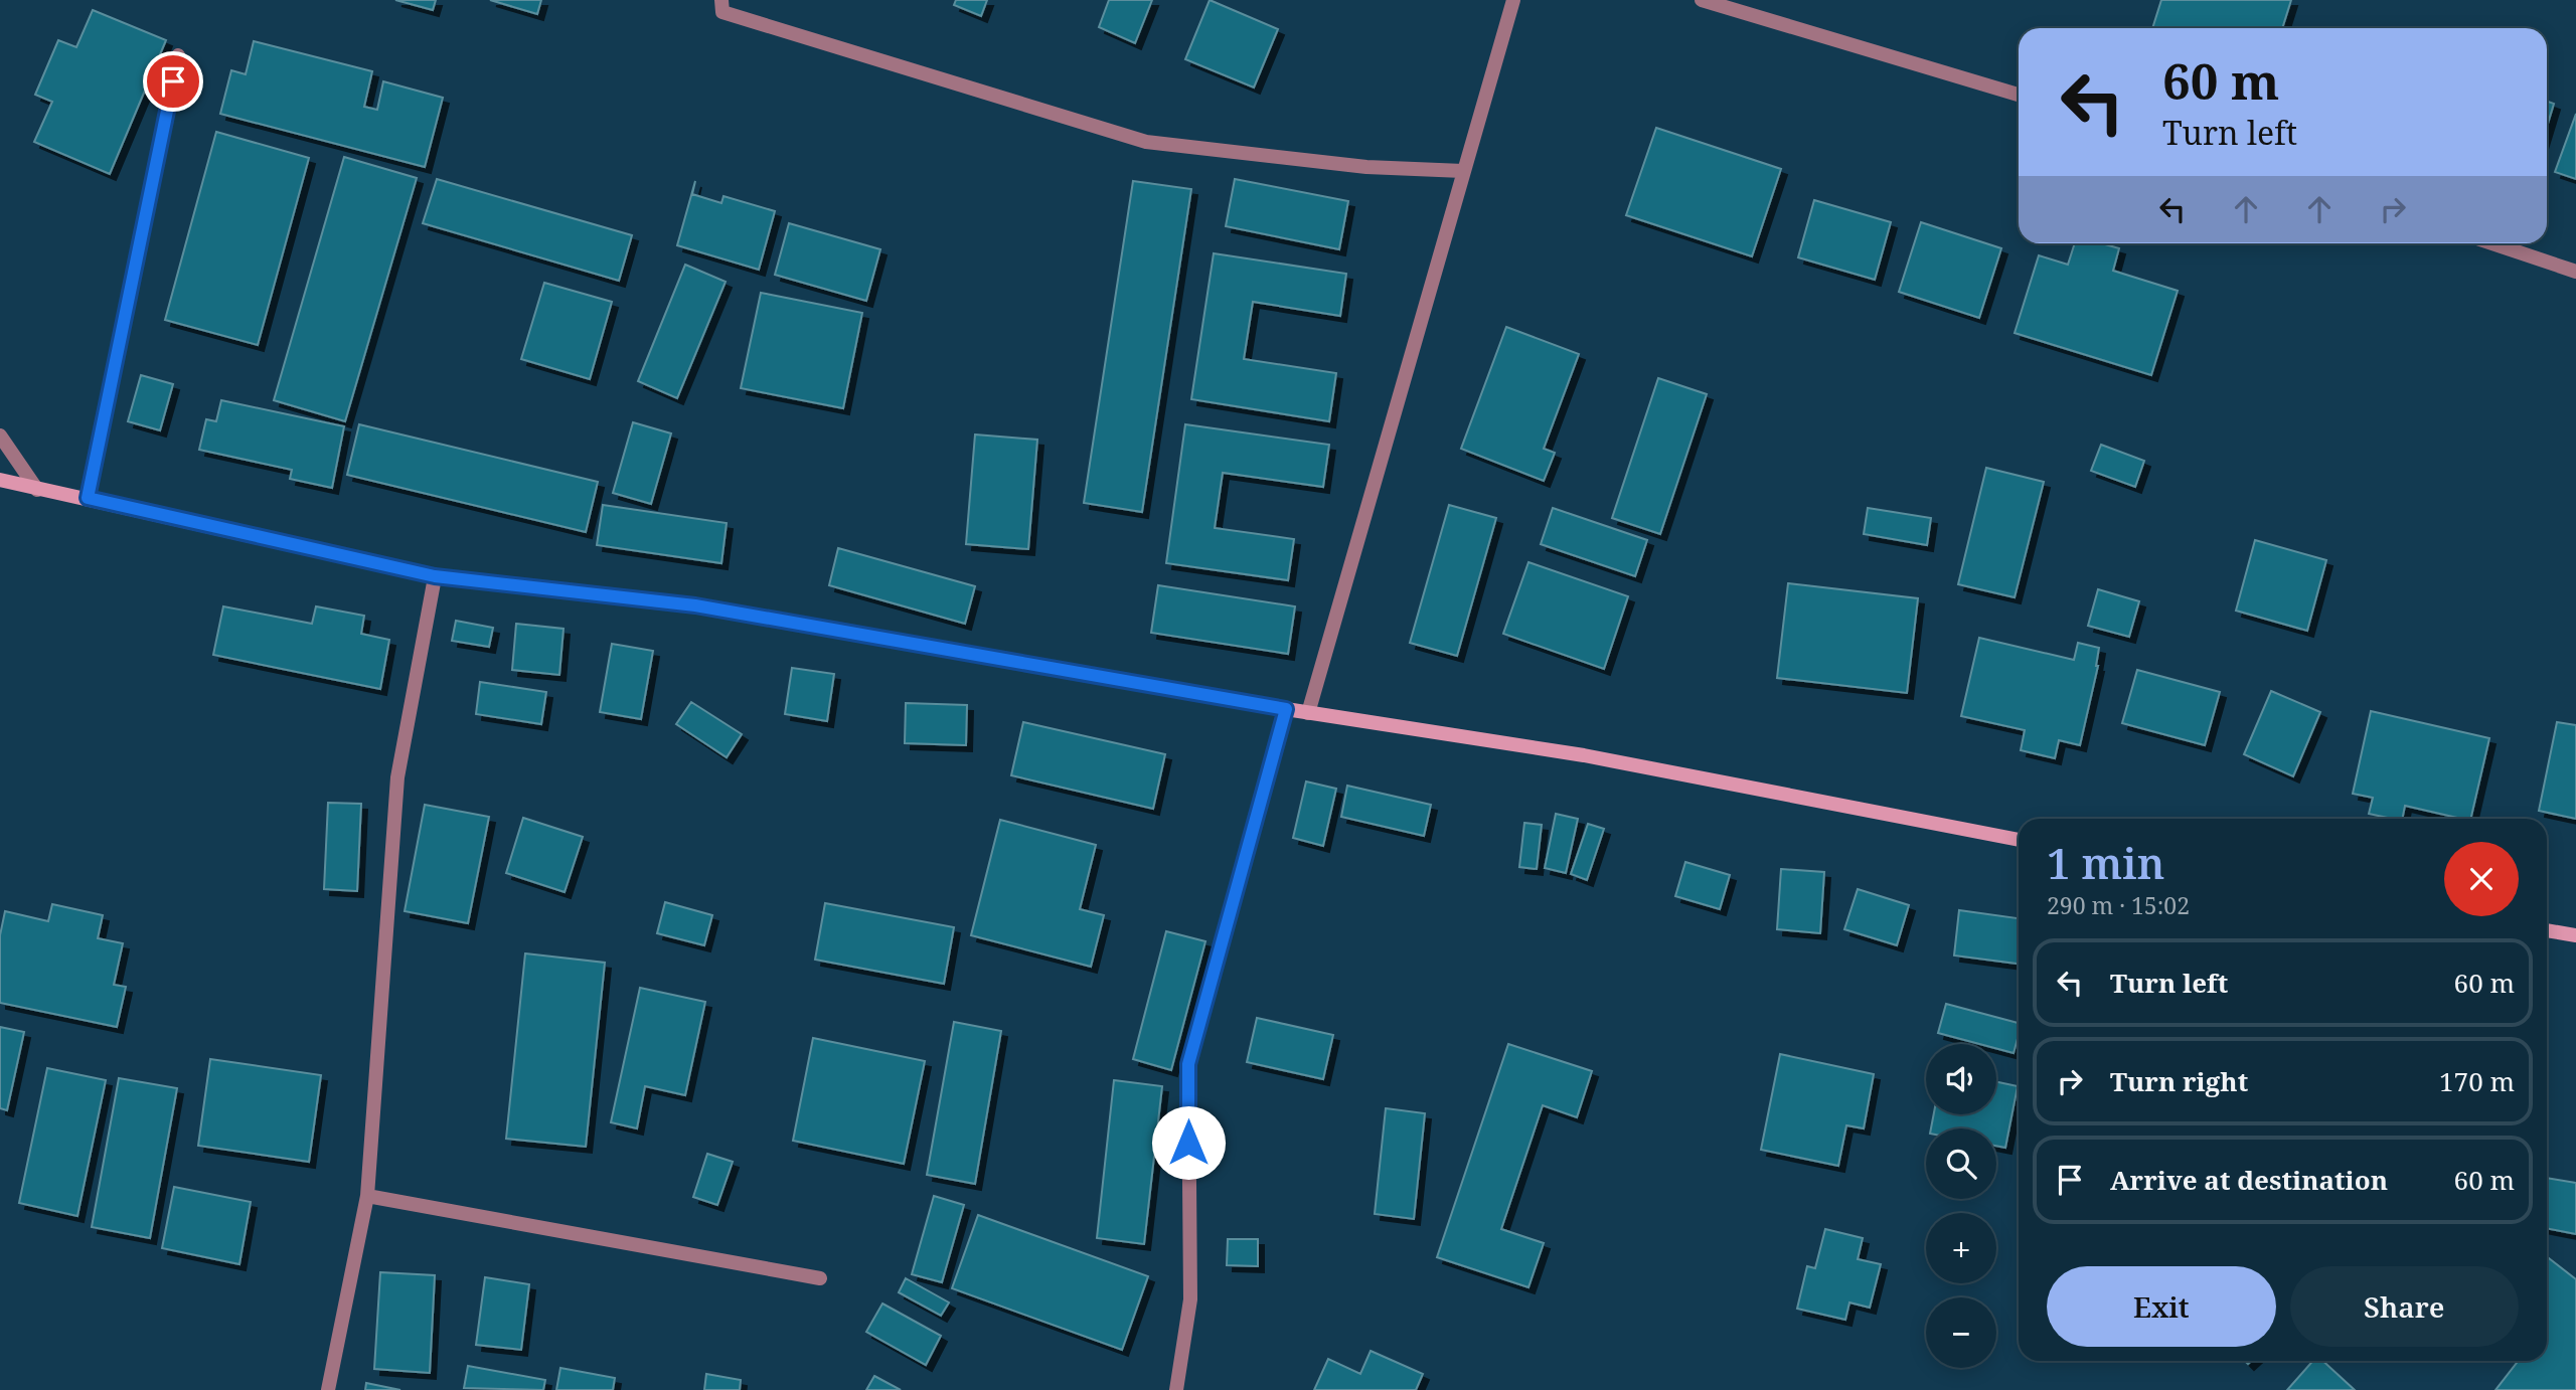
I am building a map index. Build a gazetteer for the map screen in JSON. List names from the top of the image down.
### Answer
{
  "page": {
    "turn": ["60 m", "Turn left"],
    "heading": ["1 min", "290 m · 15:02"],
    "list": [
      {
        "name": "Turn left",
        "value": "60 m"
      },
      {
        "name": "Turn right",
        "value": "170 m"
      },
      {
        "name": "Arrive at destination",
        "value": "60 m"
      }
    ],
    "map_buttons": ["+", "−"],
    "buttons": ["Exit", "Share"]
  }
}
